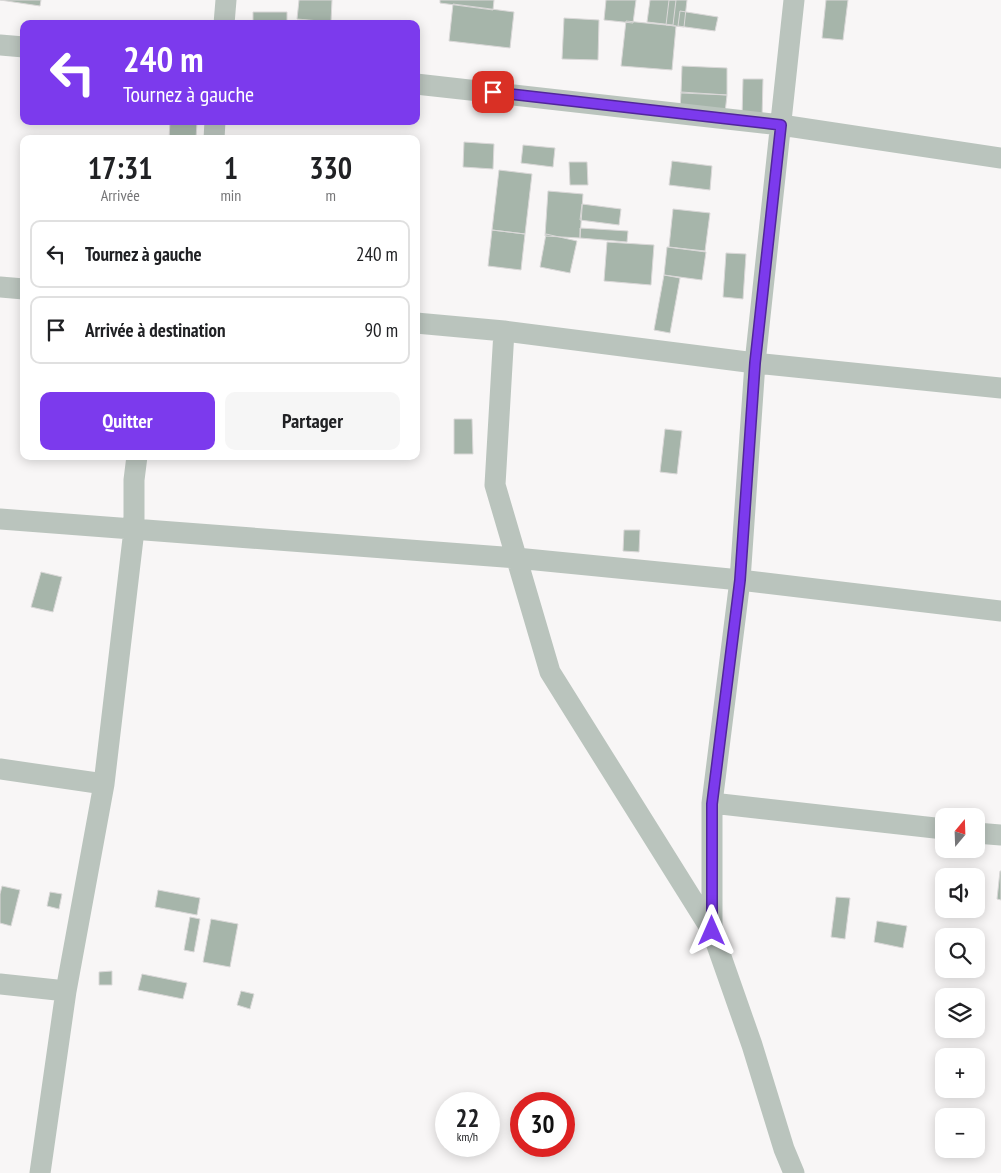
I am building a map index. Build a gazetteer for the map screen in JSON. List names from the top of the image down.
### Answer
{
  "north": "top",
  "page": {
    "turn": ["240 m", "Tournez à gauche"],
    "eta": [
      "17:31",
      "Arrivée",
      "1",
      "min",
      "330",
      "m"
    ],
    "list": [
      {
        "name": "Tournez à gauche",
        "value": "240 m"
      },
      {
        "name": "Arrivée à destination",
        "value": "90 m"
      }
    ],
    "buttons": ["Quitter", "Partager"],
    "map_buttons": ["+", "−"],
    "speed": "22 km/h",
    "limit": "30"
  }
}
